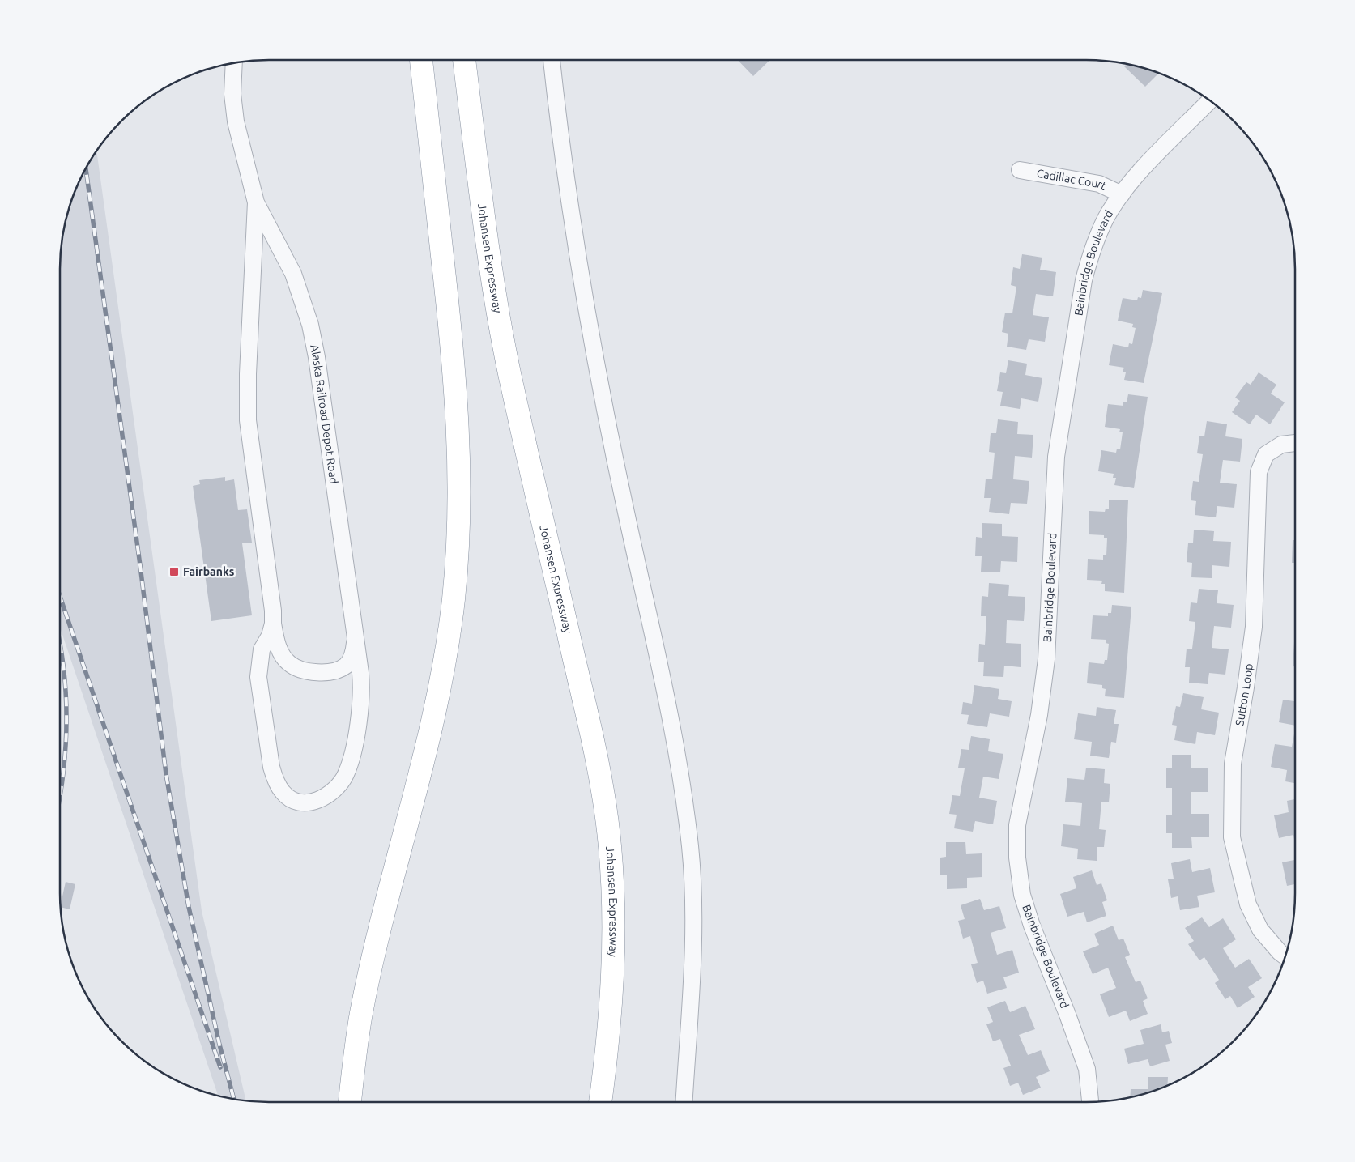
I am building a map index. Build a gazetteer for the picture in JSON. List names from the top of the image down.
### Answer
{
  "streets": {
    "highway": ["Johansen Expressway"],
    "street": [
      "Cadillac Court",
      "Bainbridge Boulevard",
      "Alaska Railroad Depot Road",
      "Sutton Loop"
    ]
  },
  "crossings": [
    ["Cadillac Court", "Bainbridge Boulevard"]
  ],
  "places": {
    "transit": ["Fairbanks"]
  }
}
